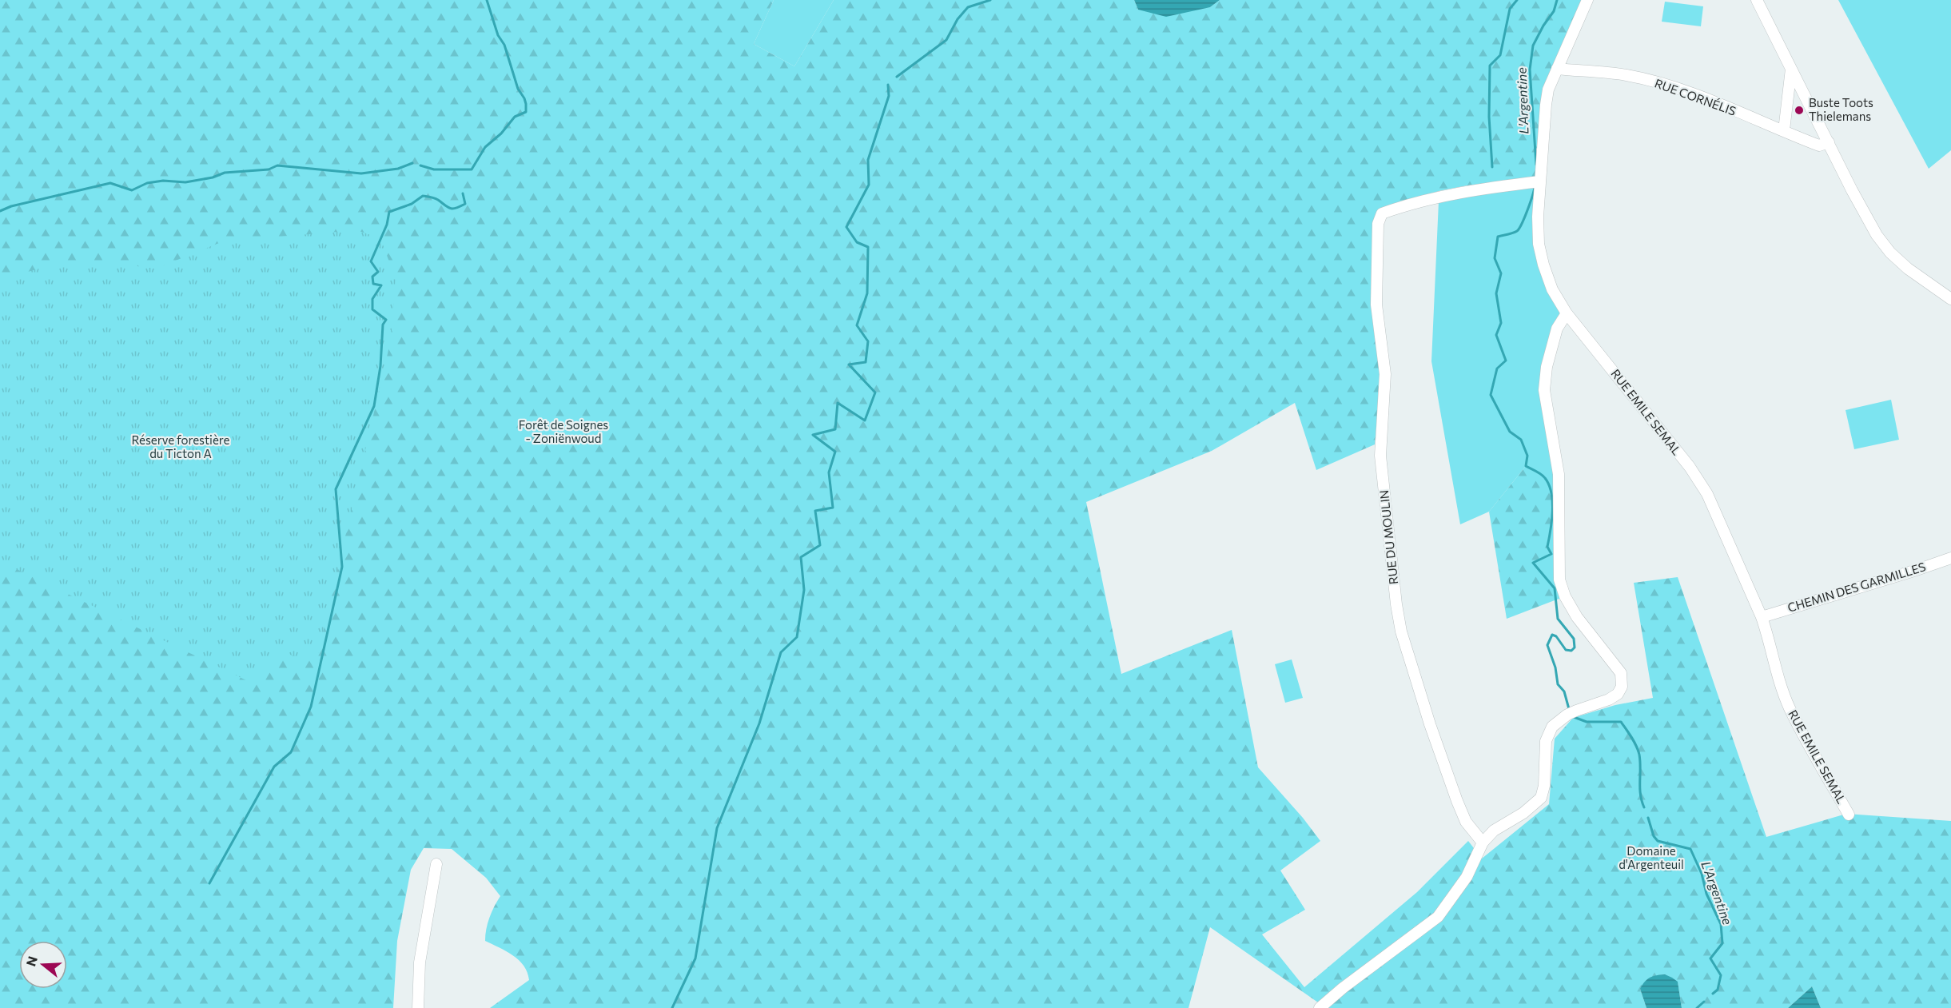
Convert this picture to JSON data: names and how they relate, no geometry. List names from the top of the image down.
{
  "streets": {
    "street": [
      "RUE CORNÉLIS",
      "RUE EMILE SEMAL",
      "RUE DU MOULIN",
      "CHEMIN DES GARMILLES"
    ]
  },
  "crossings": [
    ["RUE CORNÉLIS", "RUE EMILE SEMAL"],
    ["RUE EMILE SEMAL", "RUE DU MOULIN"],
    ["RUE EMILE SEMAL", "CHEMIN DES GARMILLES"]
  ],
  "water": ["L'Argentine"],
  "parks": ["Forêt de Soignes - Zoniënwoud", "Réserve forestière du Ticton A", "Domaine d'Argenteuil"],
  "places": ["Buste Toots Thielemans"],
  "north": "left"
}
